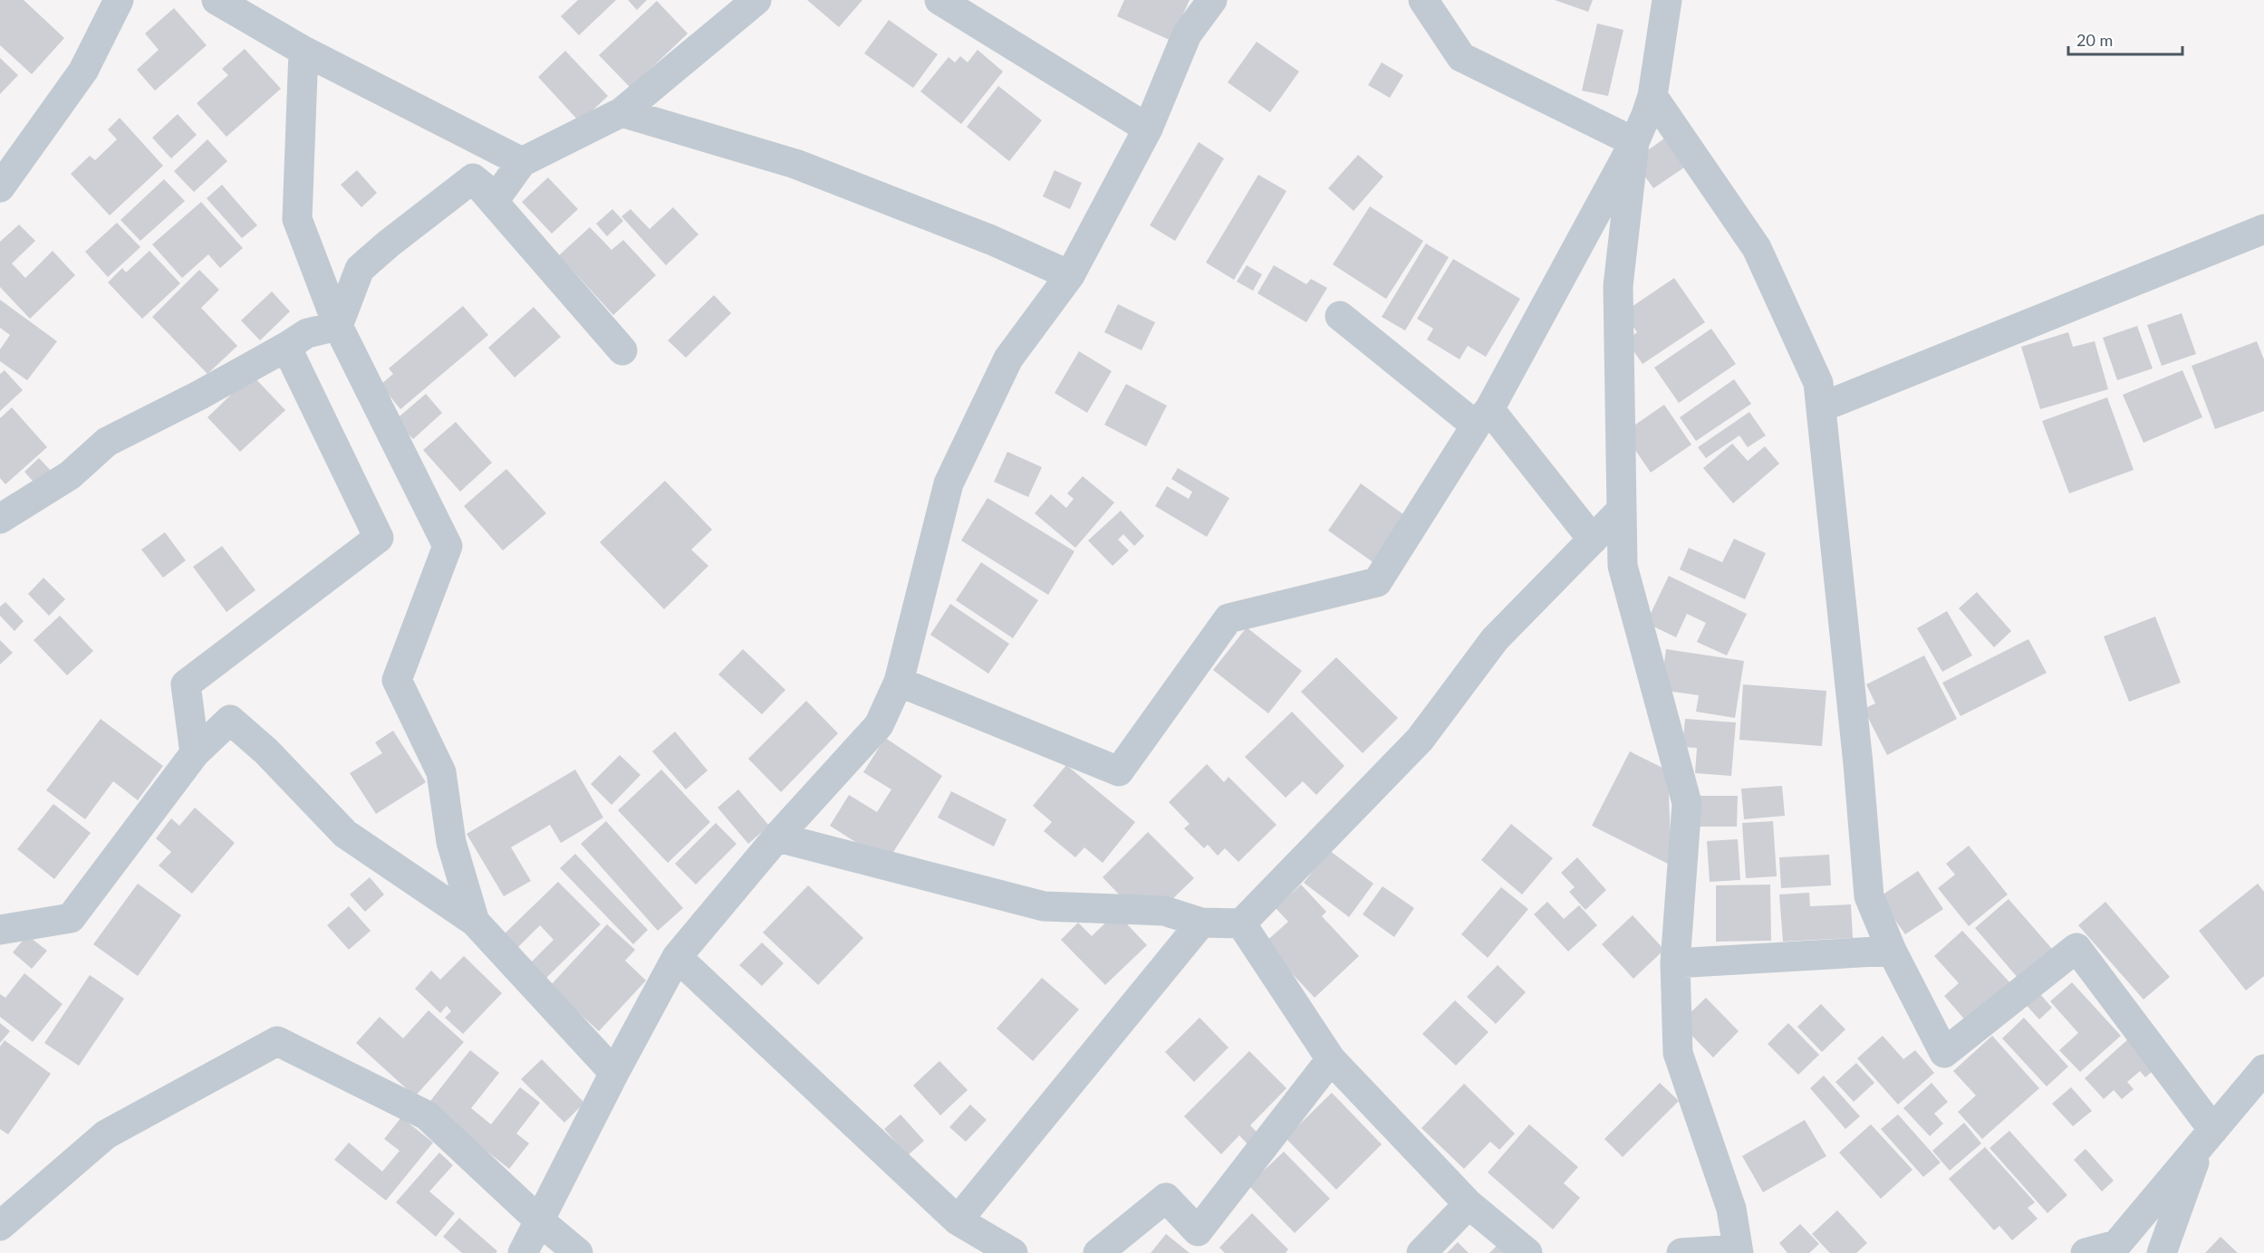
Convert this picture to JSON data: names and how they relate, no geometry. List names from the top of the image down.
{
  "scale_bar": "20 m"
}
